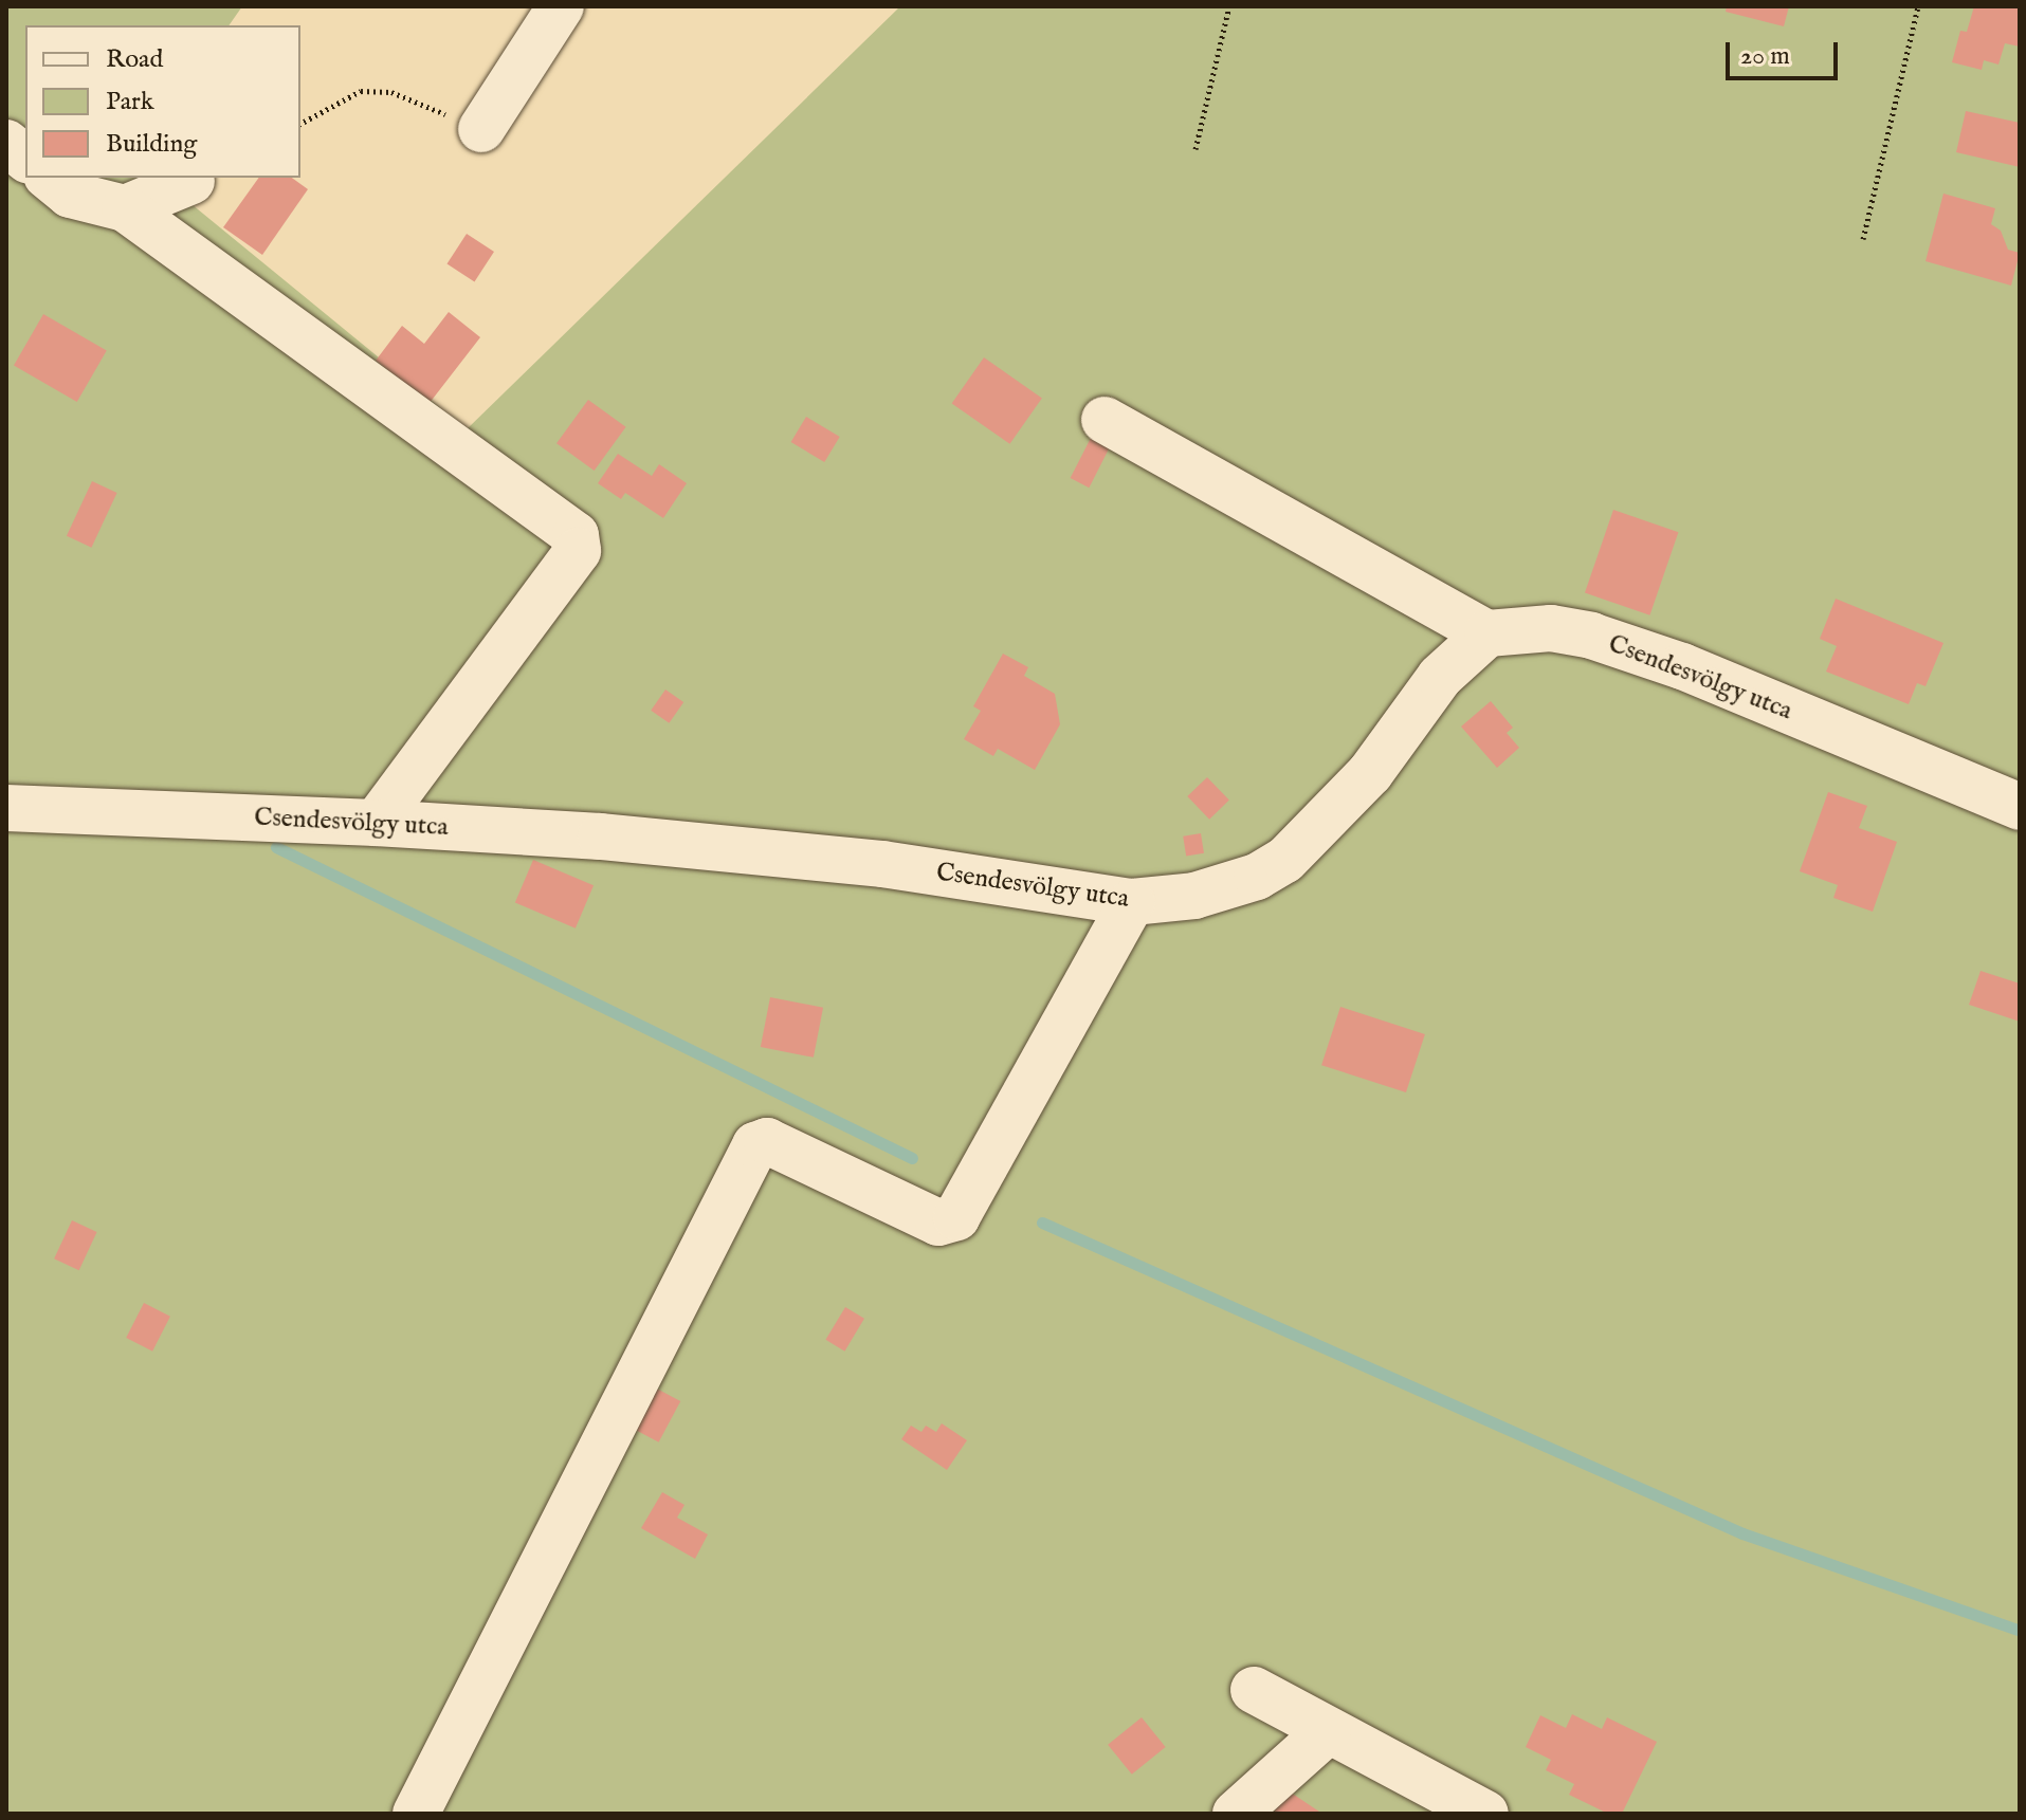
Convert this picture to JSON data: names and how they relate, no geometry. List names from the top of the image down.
{
  "streets": {
    "street": ["Csendesvölgy utca"]
  },
  "legend": ["Road", "Park", "Building"],
  "scale_bar": "20 m"
}
